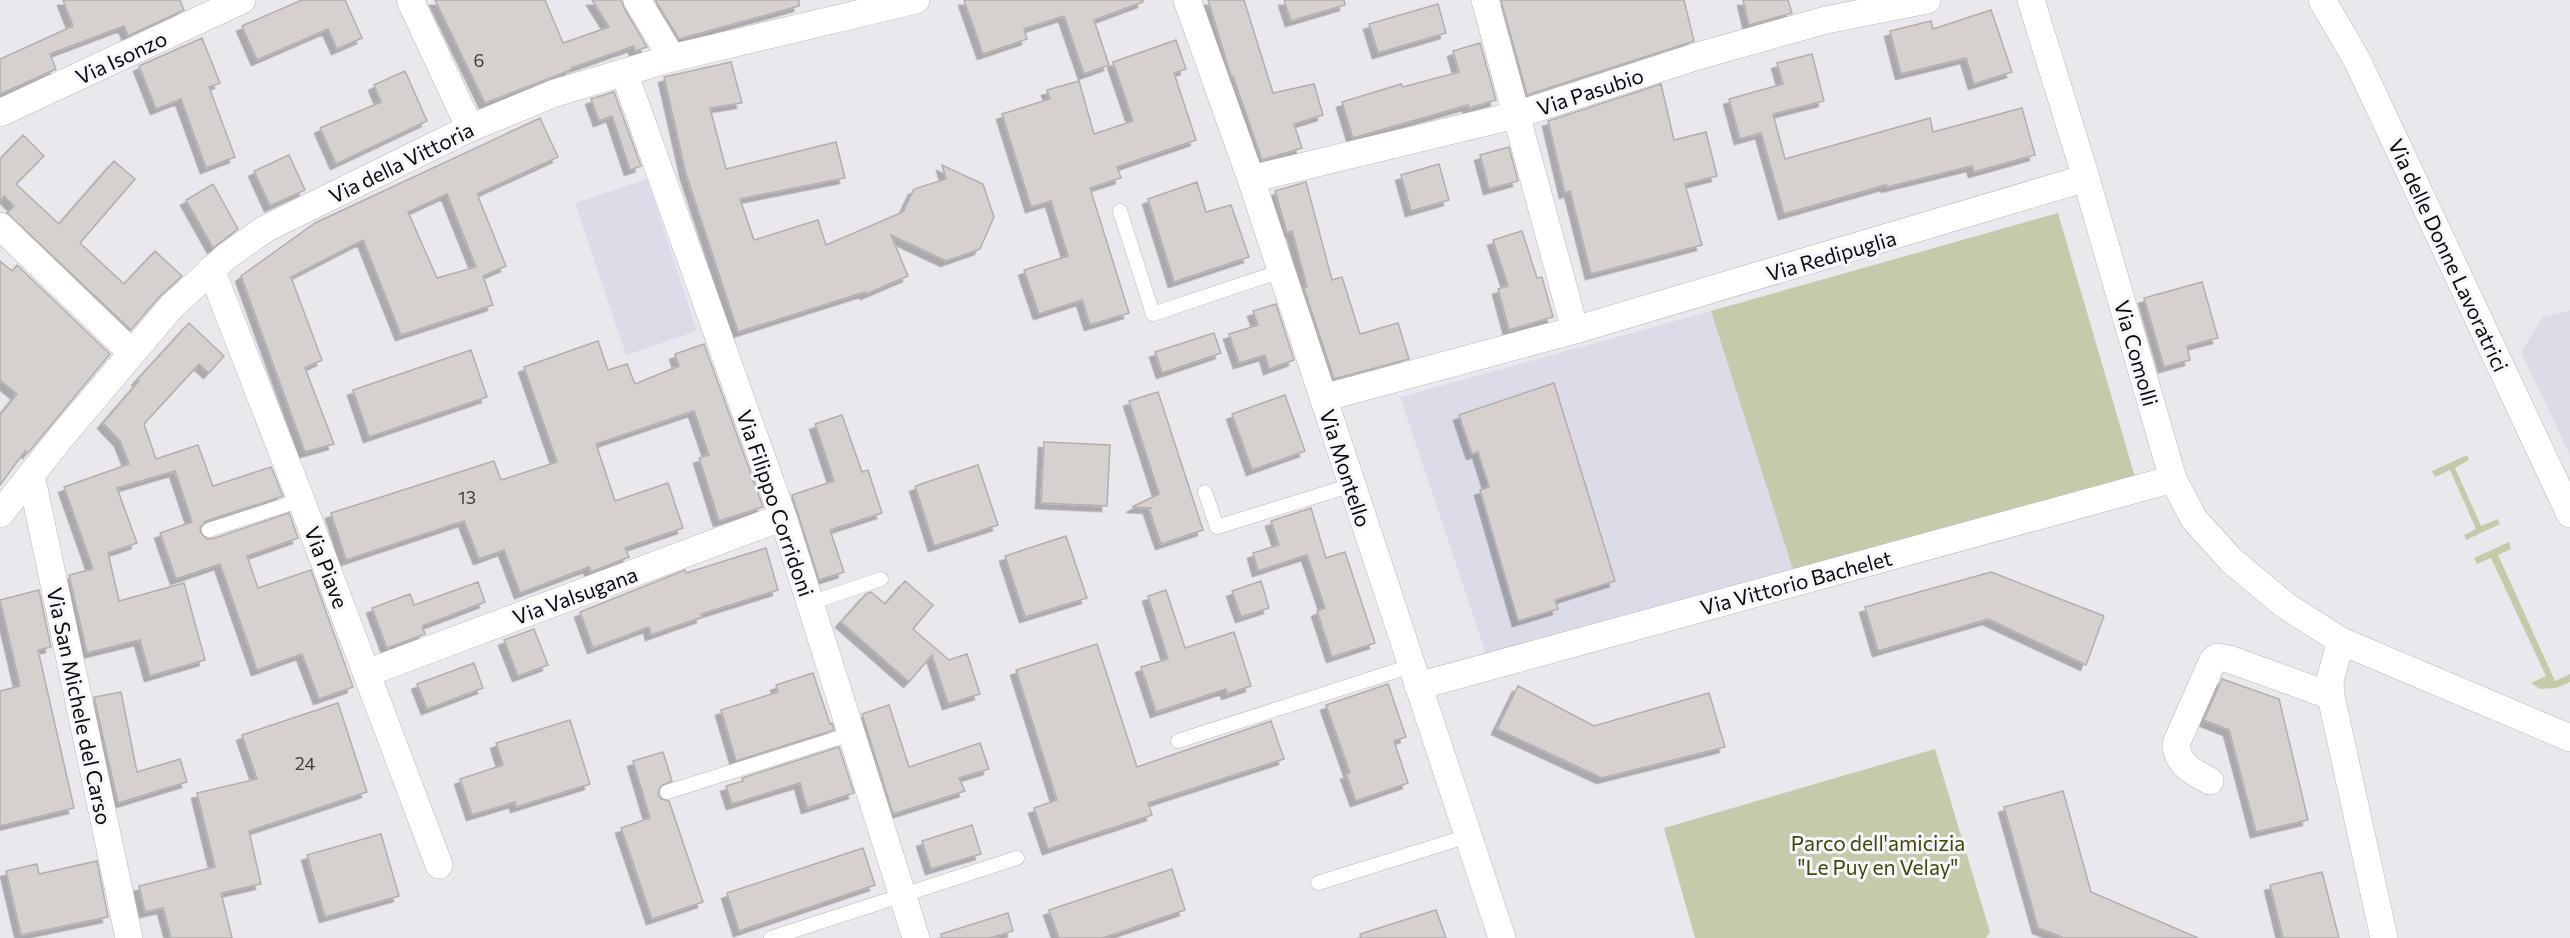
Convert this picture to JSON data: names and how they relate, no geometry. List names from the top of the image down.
{
  "streets": {
    "street": [
      "Via Isonzo",
      "Via Pasubio",
      "Via della Vittoria",
      "Via Redipuglia",
      "Via delle Donne Lavoratrici",
      "Via Comolli",
      "Via Montello",
      "Via Filippo Corridoni",
      "Via Piave",
      "Via Vittorio Bachelet",
      "Via Valsugana",
      "Via San Michele del Carso"
    ]
  },
  "crossings": [
    ["Via Pasubio", "Via Montello"],
    ["Via della Vittoria", "Via Filippo Corridoni"],
    ["Via della Vittoria", "Via Piave"],
    ["Via della Vittoria", "Via San Michele del Carso"],
    ["Via Redipuglia", "Via Comolli"],
    ["Via Redipuglia", "Via Montello"],
    ["Via Comolli", "Via Vittorio Bachelet"],
    ["Via Montello", "Via Vittorio Bachelet"],
    ["Via Filippo Corridoni", "Via Valsugana"],
    ["Via Piave", "Via Valsugana"]
  ],
  "parks": ["Parco dell'amicizia \"Le Puy en Velay\""],
  "house_numbers": ["6", "13", "24"]
}
